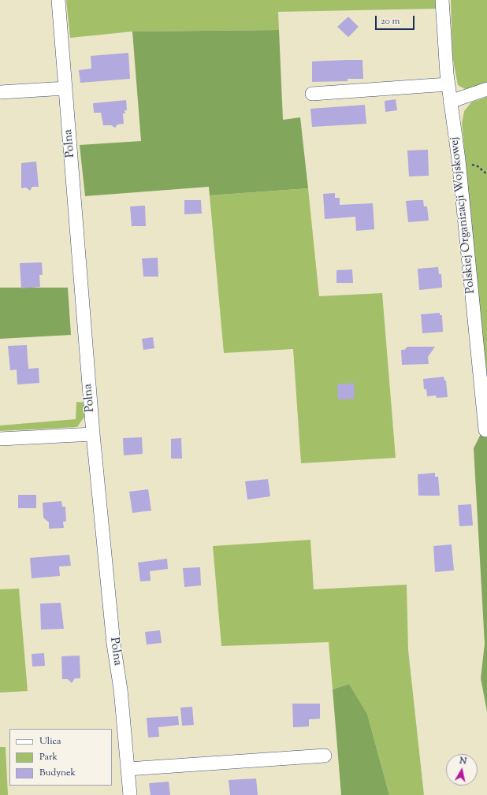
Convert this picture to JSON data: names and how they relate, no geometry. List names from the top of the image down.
{
  "streets": {
    "street": ["Polna", "Polskiej Organizacji Wojskowej"]
  },
  "legend": ["Ulica", "Park", "Budynek"],
  "scale_bar": "20 m",
  "north": "top"
}
